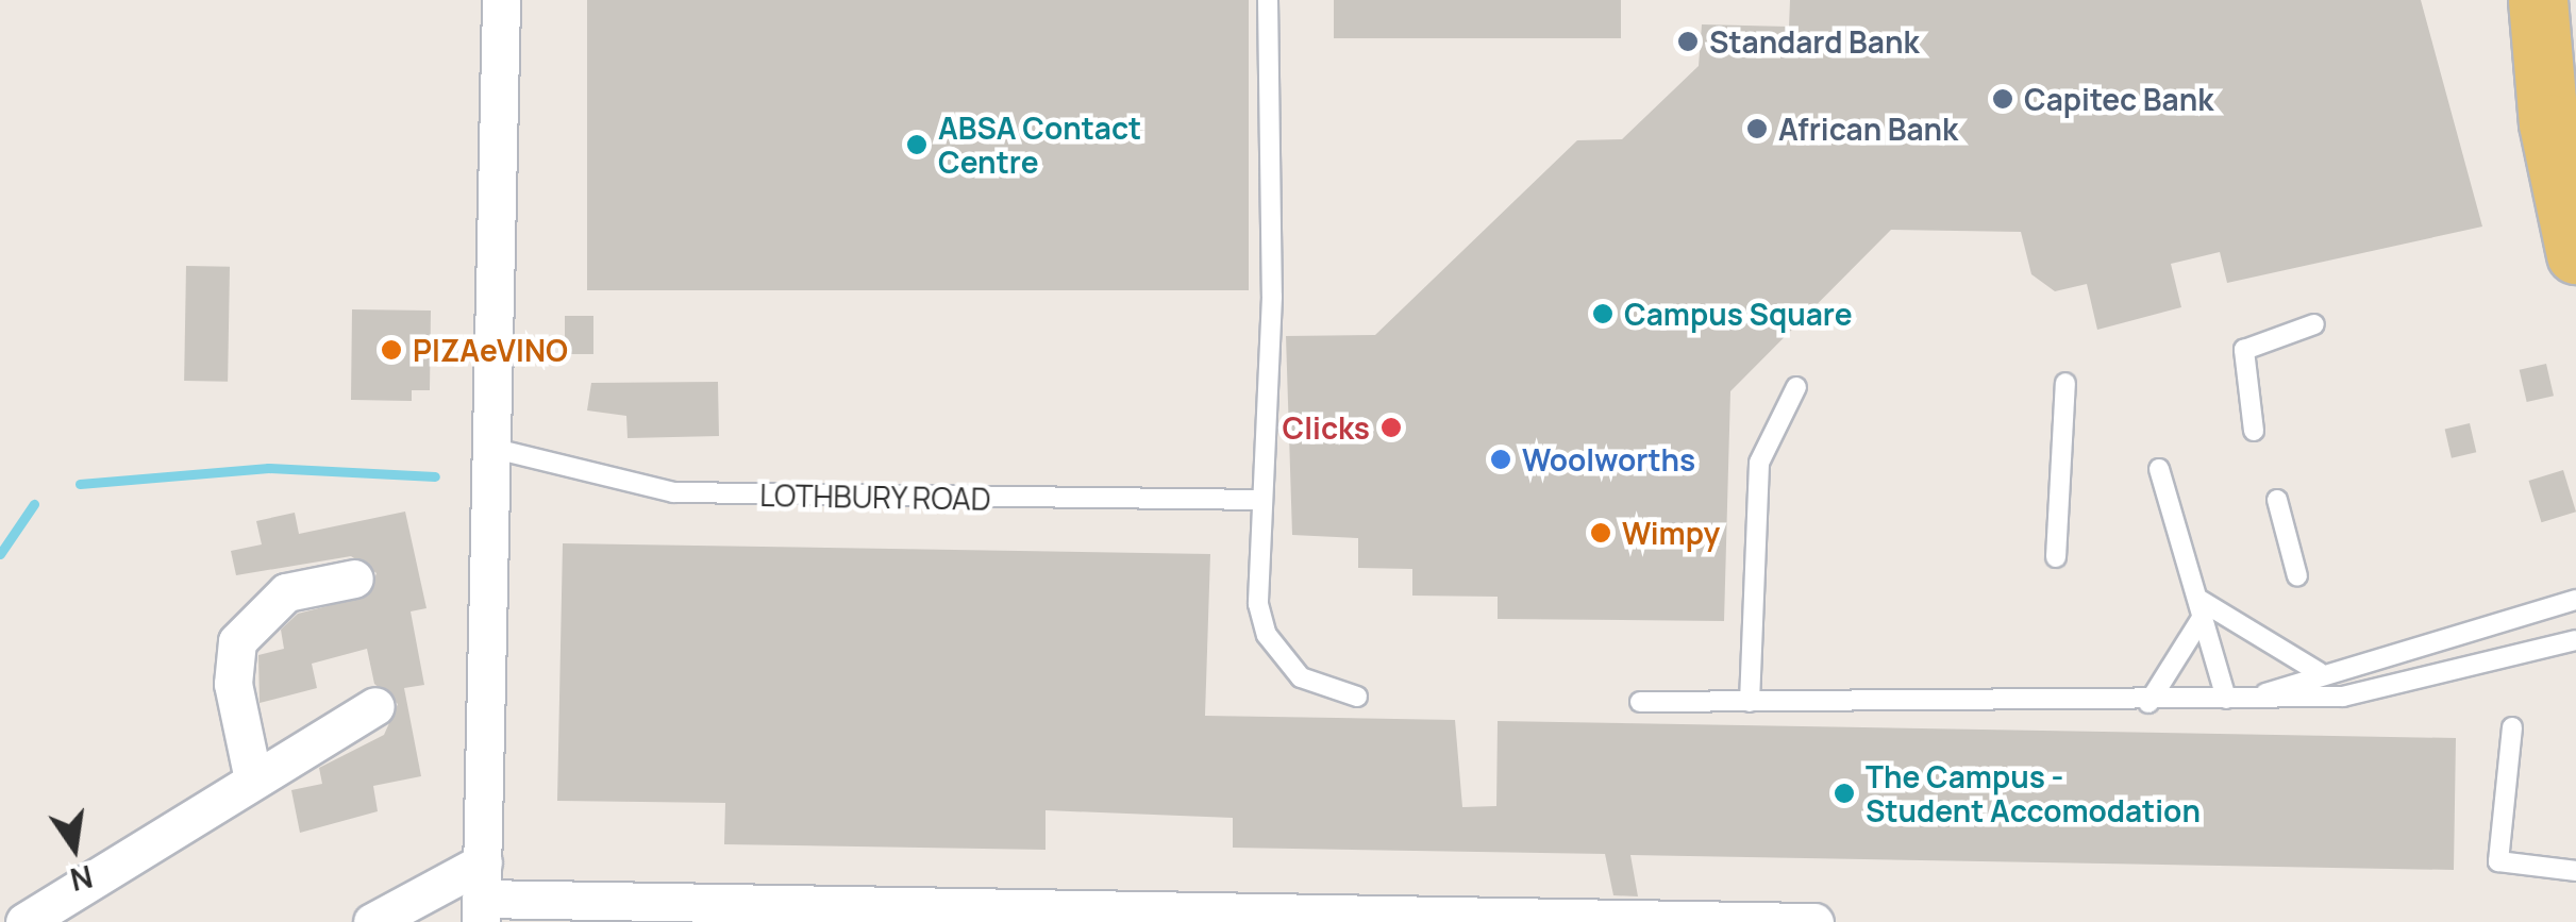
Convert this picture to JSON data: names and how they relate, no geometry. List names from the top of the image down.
{
  "streets": {
    "lane": ["LOTHBURY ROAD"]
  },
  "places": [
    "Standard Bank",
    "Capitec Bank",
    "African Bank",
    "ABSA Contact Centre",
    "Campus Square",
    "PIZAeVINO",
    "Clicks",
    "Woolworths",
    "Wimpy",
    "The Campus - Student Accomodation"
  ],
  "north": "bottom"
}
